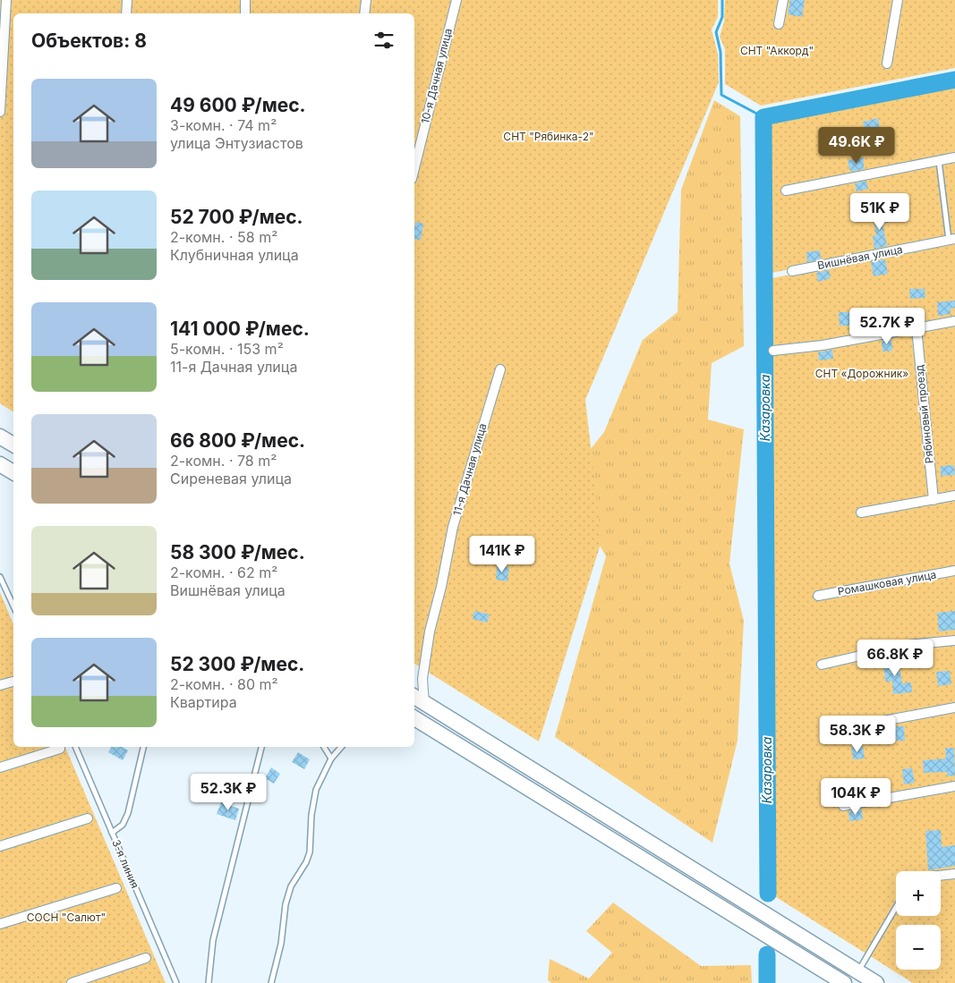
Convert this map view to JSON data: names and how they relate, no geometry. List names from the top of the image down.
{
  "streets": {
    "street": [
      "10-я Дачная улица",
      "Вишнёвая улица",
      "Рябиновый проезд",
      "11-я Дачная улица",
      "Ромашковая улица"
    ],
    "lane": ["3-я линия"]
  },
  "water": ["Казаровка"],
  "parks": [
    "СНТ \"Аккорд\"",
    "СНТ \"Рябинка-2\"",
    "СНТ «Дорожник»",
    "СОСН \"Салют\""
  ],
  "page": {
    "heading": "Объектов: 8",
    "list": [
      {
        "name": "49 600 ₽/мес.",
        "note": "3-комн. · 74 m² · улица Энтузиастов"
      },
      {
        "name": "52 700 ₽/мес.",
        "note": "2-комн. · 58 m² · Клубничная улица"
      },
      {
        "name": "141 000 ₽/мес.",
        "note": "5-комн. · 153 m² · 11-я Дачная улица"
      },
      {
        "name": "66 800 ₽/мес.",
        "note": "2-комн. · 78 m² · Сиреневая улица"
      },
      {
        "name": "58 300 ₽/мес.",
        "note": "2-комн. · 62 m² · Вишнёвая улица"
      },
      {
        "name": "52 300 ₽/мес.",
        "note": "2-комн. · 80 m² · Квартира"
      }
    ],
    "price": [
      "49.6K ₽",
      "51K ₽",
      "52.7K ₽",
      "141K ₽",
      "66.8K ₽",
      "58.3K ₽",
      "52.3K ₽",
      "104K ₽"
    ],
    "map_buttons": ["+", "−"]
  }
}
